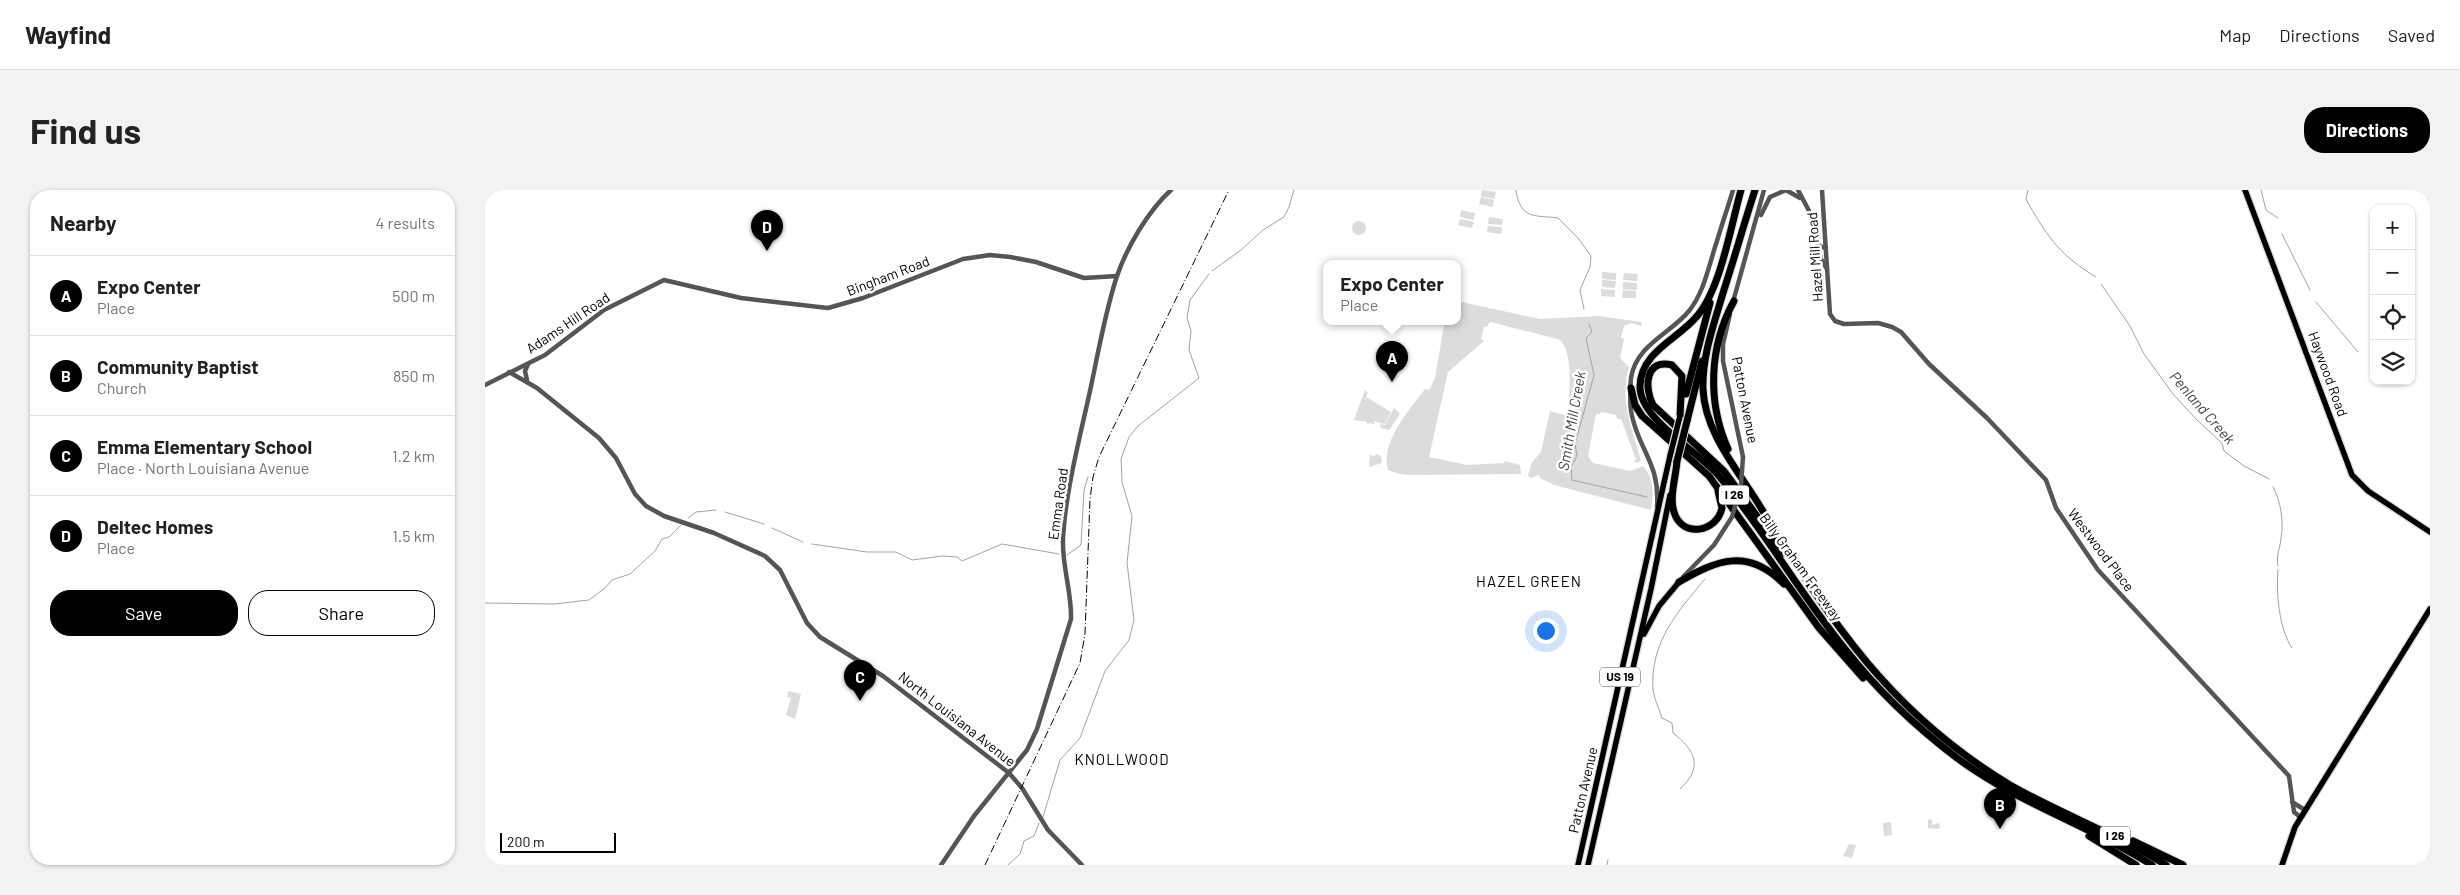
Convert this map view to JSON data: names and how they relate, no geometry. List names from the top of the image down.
{
  "streets": {
    "highway": [
      "Patton Avenue",
      "I 26",
      "Billy Graham Freeway",
      "US 19"
    ],
    "main road": ["Haywood Road"],
    "street": [
      "Hazel Mill Road",
      "Bingham Road",
      "Adams Hill Road",
      "Emma Road",
      "Westwood Place",
      "North Louisiana Avenue"
    ]
  },
  "crossings": [
    ["Hazel Mill Road", "Westwood Place"],
    ["Bingham Road", "Adams Hill Road"],
    ["Bingham Road", "Emma Road"],
    ["Adams Hill Road", "North Louisiana Avenue"],
    ["Patton Avenue", "Billy Graham Freeway"],
    ["Emma Road", "North Louisiana Avenue"]
  ],
  "districts": ["HAZEL GREEN", "KNOLLWOOD"],
  "water": ["Penland Creek", "Smith Mill Creek"],
  "scale_bar": "200 m",
  "page": {
    "header": "Wayfind",
    "nav": ["Map", "Directions", "Saved"],
    "buttons": [
      "Directions",
      ["Save", "Share"]
    ],
    "title": "Find us",
    "heading": ["Nearby", "4 results"],
    "map_buttons": ["+", "−"],
    "pins": [
      "D",
      "A",
      "C",
      "B"
    ],
    "list": [
      {
        "mark": "A",
        "name": "Expo Center",
        "note": "Place",
        "value": "500 m"
      },
      {
        "mark": "B",
        "name": "Community Baptist",
        "note": "Church",
        "value": "850 m"
      },
      {
        "mark": "C",
        "name": "Emma Elementary School",
        "note": "Place · North Louisiana Avenue",
        "value": "1.2 km"
      },
      {
        "mark": "D",
        "name": "Deltec Homes",
        "note": "Place",
        "value": "1.5 km"
      }
    ],
    "popup": ["Expo Center", "Place"],
    "scale": "200 m"
  }
}
